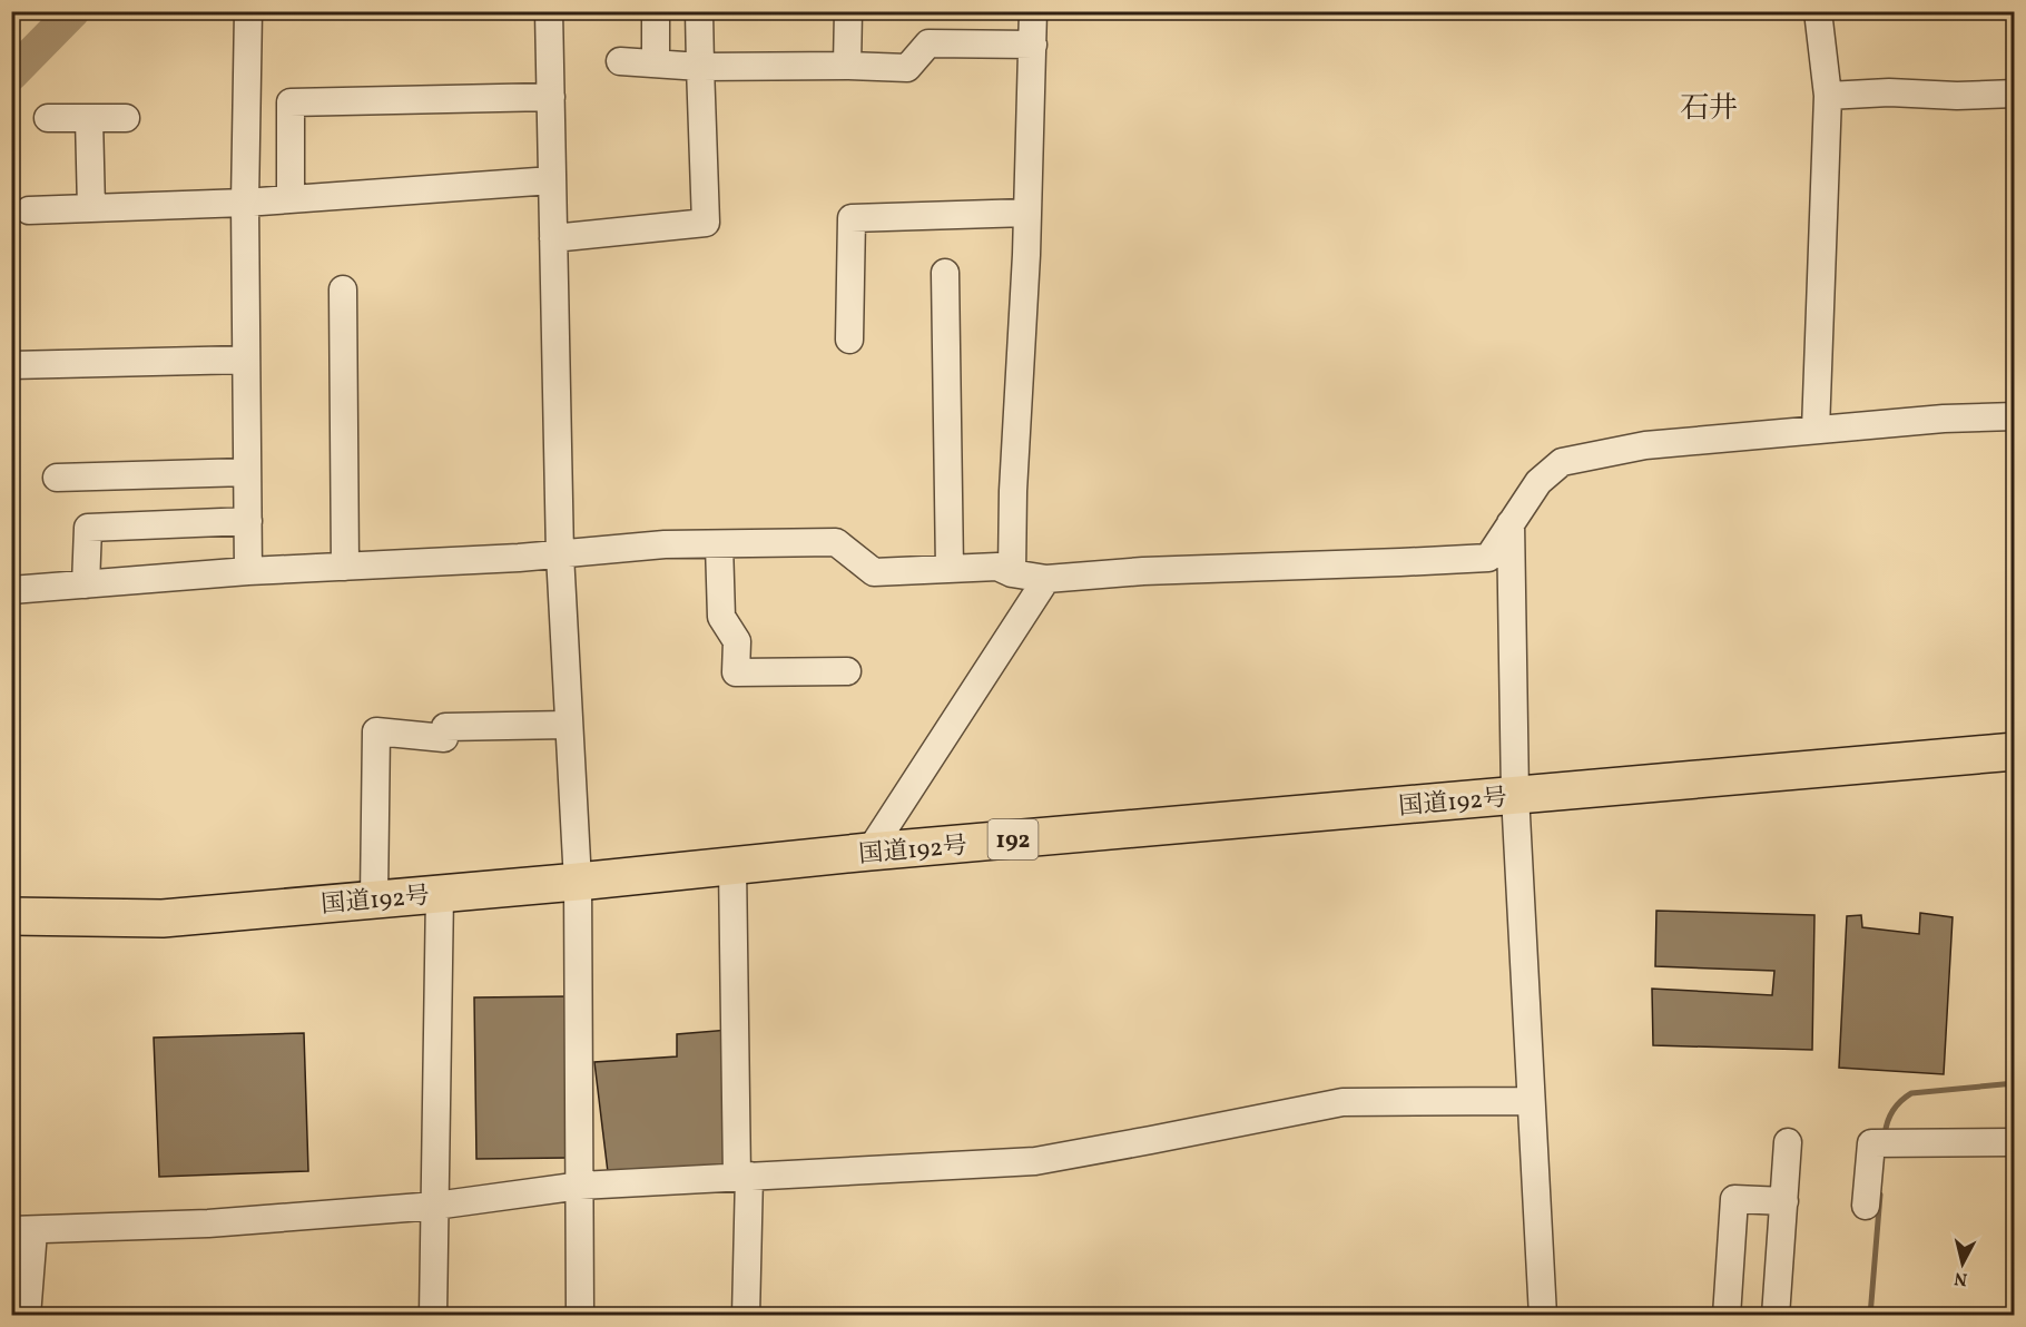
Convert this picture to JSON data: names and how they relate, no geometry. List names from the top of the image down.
{
  "streets": {
    "highway": ["国道192号", "192"]
  },
  "districts": ["石井"],
  "north": "bottom"
}
